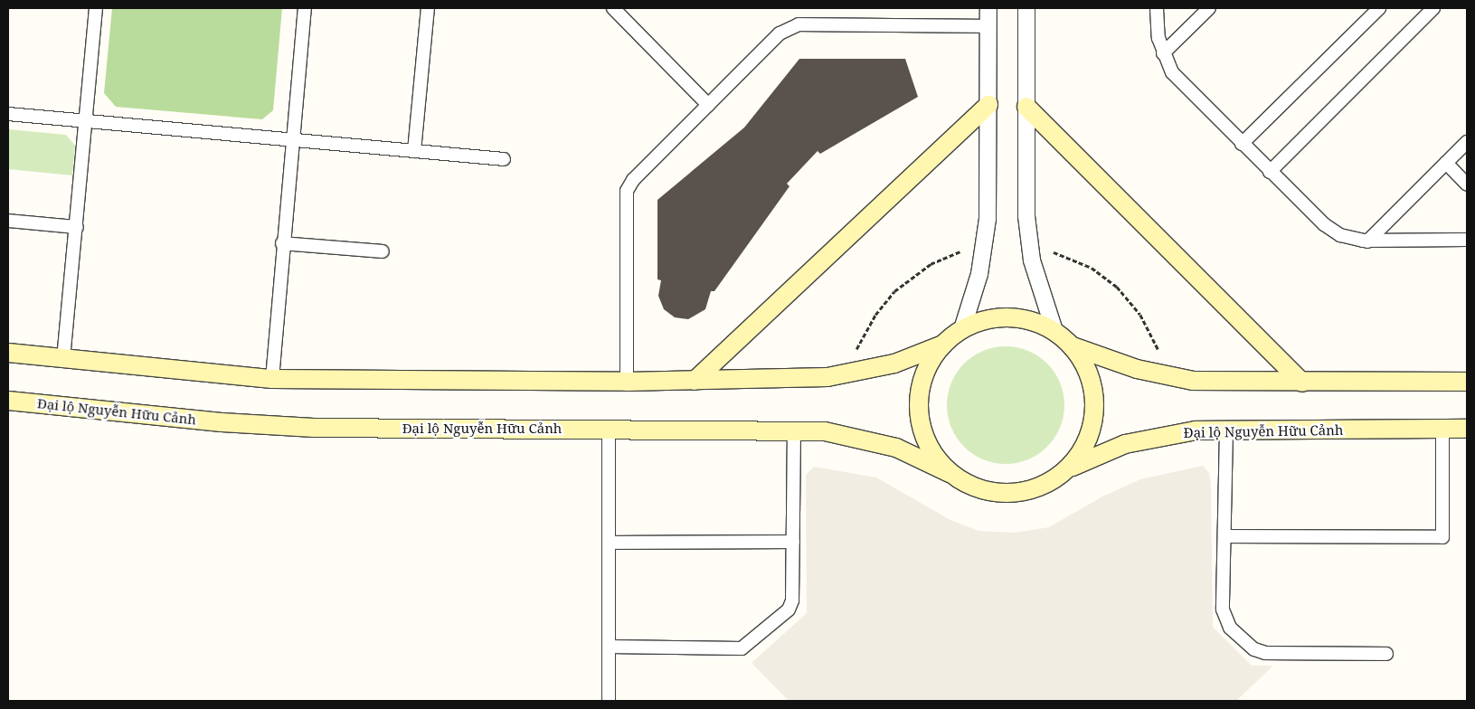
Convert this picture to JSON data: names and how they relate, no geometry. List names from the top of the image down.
{
  "streets": {
    "main road": ["Đại lộ Nguyễn Hữu Cảnh"]
  }
}
